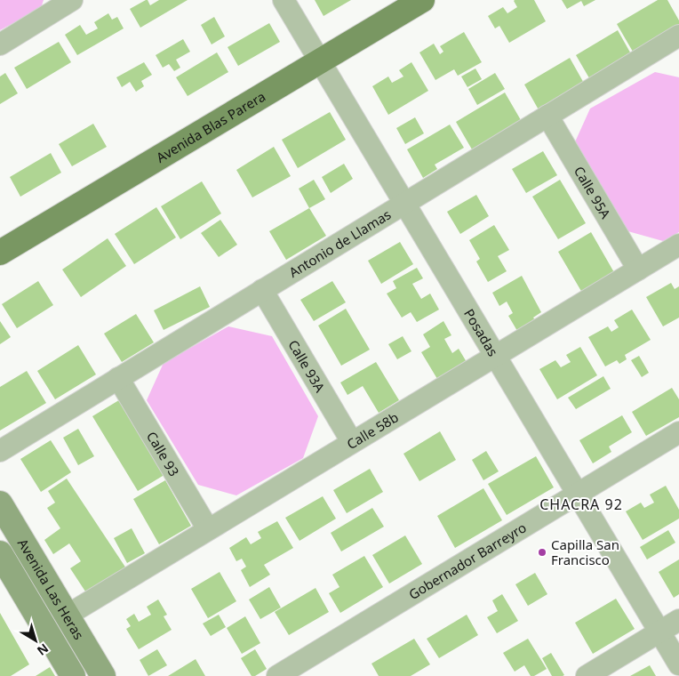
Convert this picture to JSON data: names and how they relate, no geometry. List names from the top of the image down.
{
  "streets": {
    "main road": ["Avenida Blas Parera", "Avenida Las Heras"],
    "street": [
      "Calle 95A",
      "Antonio de Llamas",
      "Posadas",
      "Calle 93A",
      "Calle 58b",
      "Calle 93",
      "Gobernador Barreyro"
    ]
  },
  "crossings": [
    ["Avenida Blas Parera", "Posadas"],
    ["Calle 95A", "Antonio de Llamas"],
    ["Calle 95A", "Calle 58b"],
    ["Antonio de Llamas", "Posadas"],
    ["Antonio de Llamas", "Calle 93A"],
    ["Antonio de Llamas", "Calle 93"],
    ["Posadas", "Calle 58b"],
    ["Posadas", "Gobernador Barreyro"],
    ["Calle 93A", "Calle 58b"],
    ["Calle 58b", "Calle 93"],
    ["Calle 58b", "Avenida Las Heras"]
  ],
  "districts": ["CHACRA 92"],
  "places": ["Capilla San Francisco"],
  "north": "bottom right"
}
